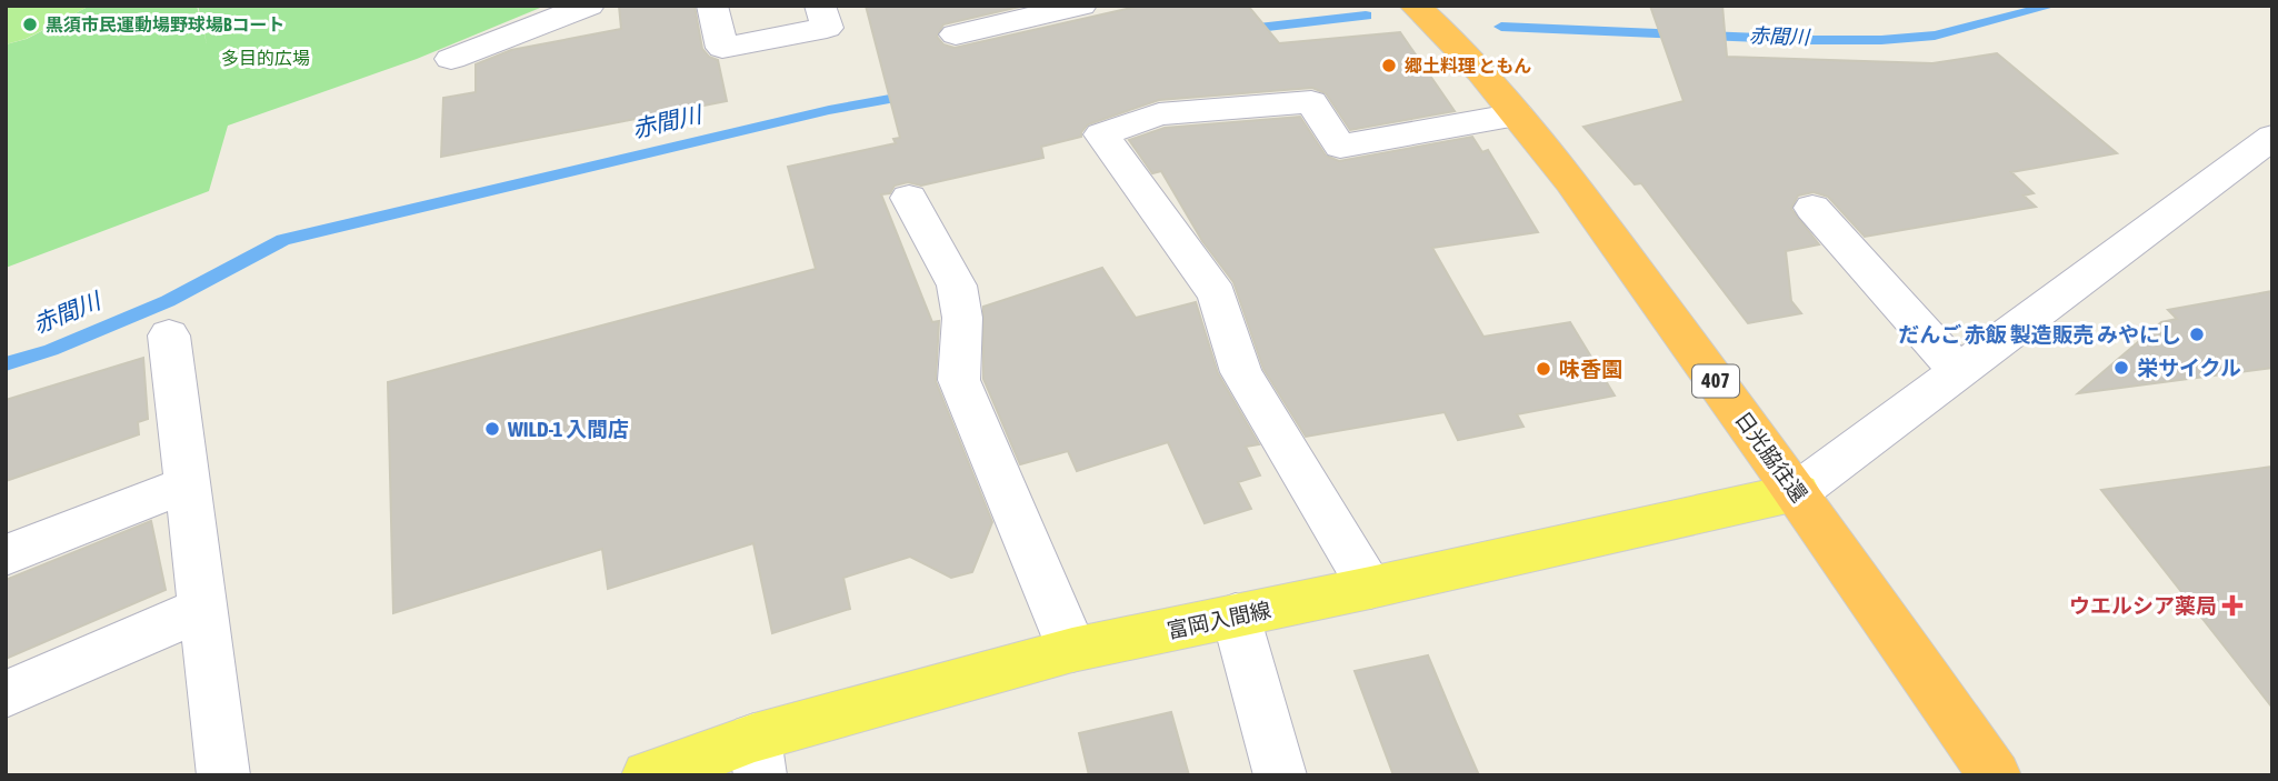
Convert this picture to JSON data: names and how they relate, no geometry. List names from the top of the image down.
{
  "streets": {
    "highway": ["407", "日光脇往還"],
    "main road": ["富岡入間線"]
  },
  "crossings": [
    ["日光脇往還", "富岡入間線"]
  ],
  "water": ["赤間川"],
  "parks": ["多目的広場"],
  "places": {
    "other": [
      "黒須市民運動場野球場Bコート",
      "郷土料理 ともん",
      "だんご 赤飯 製造販売 みやにし",
      "栄サイクル",
      "味香園",
      "WILD-1 入間店"
    ],
    "health": ["ウエルシア薬局"]
  }
}
